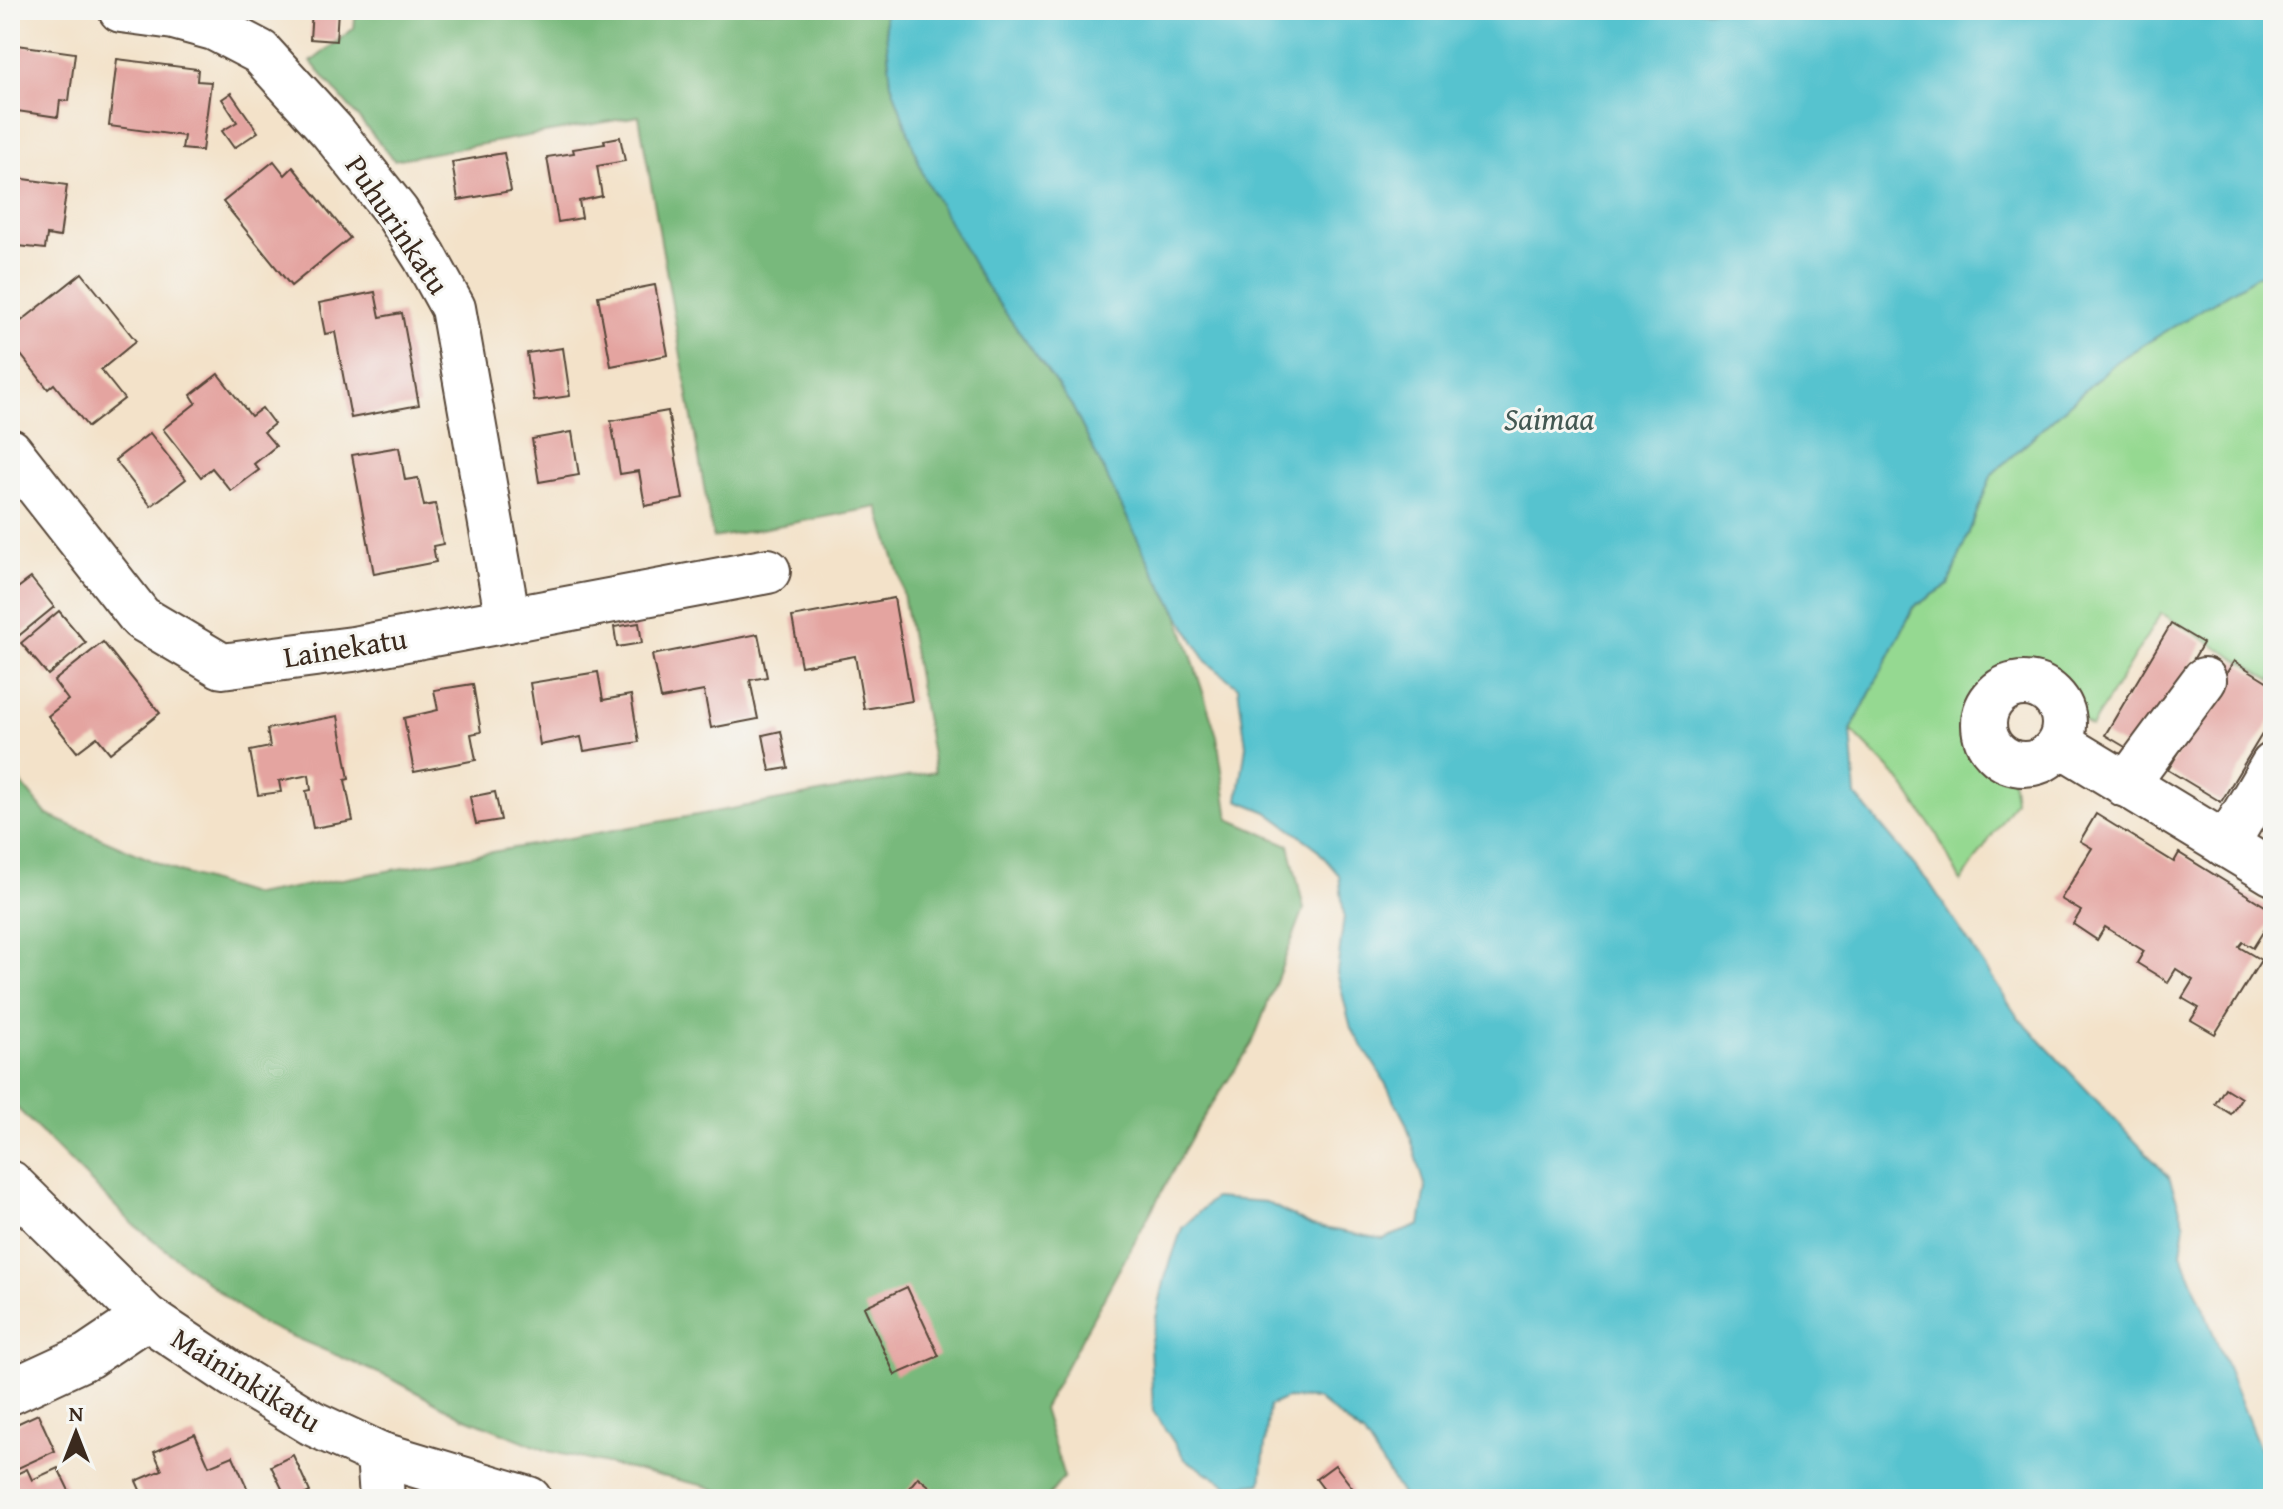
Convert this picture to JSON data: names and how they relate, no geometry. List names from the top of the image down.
{
  "streets": {
    "street": ["Puhurinkatu", "Lainekatu", "Maininkikatu"]
  },
  "crossings": [
    ["Puhurinkatu", "Lainekatu"]
  ],
  "water": ["Saimaa"],
  "north": "top"
}
